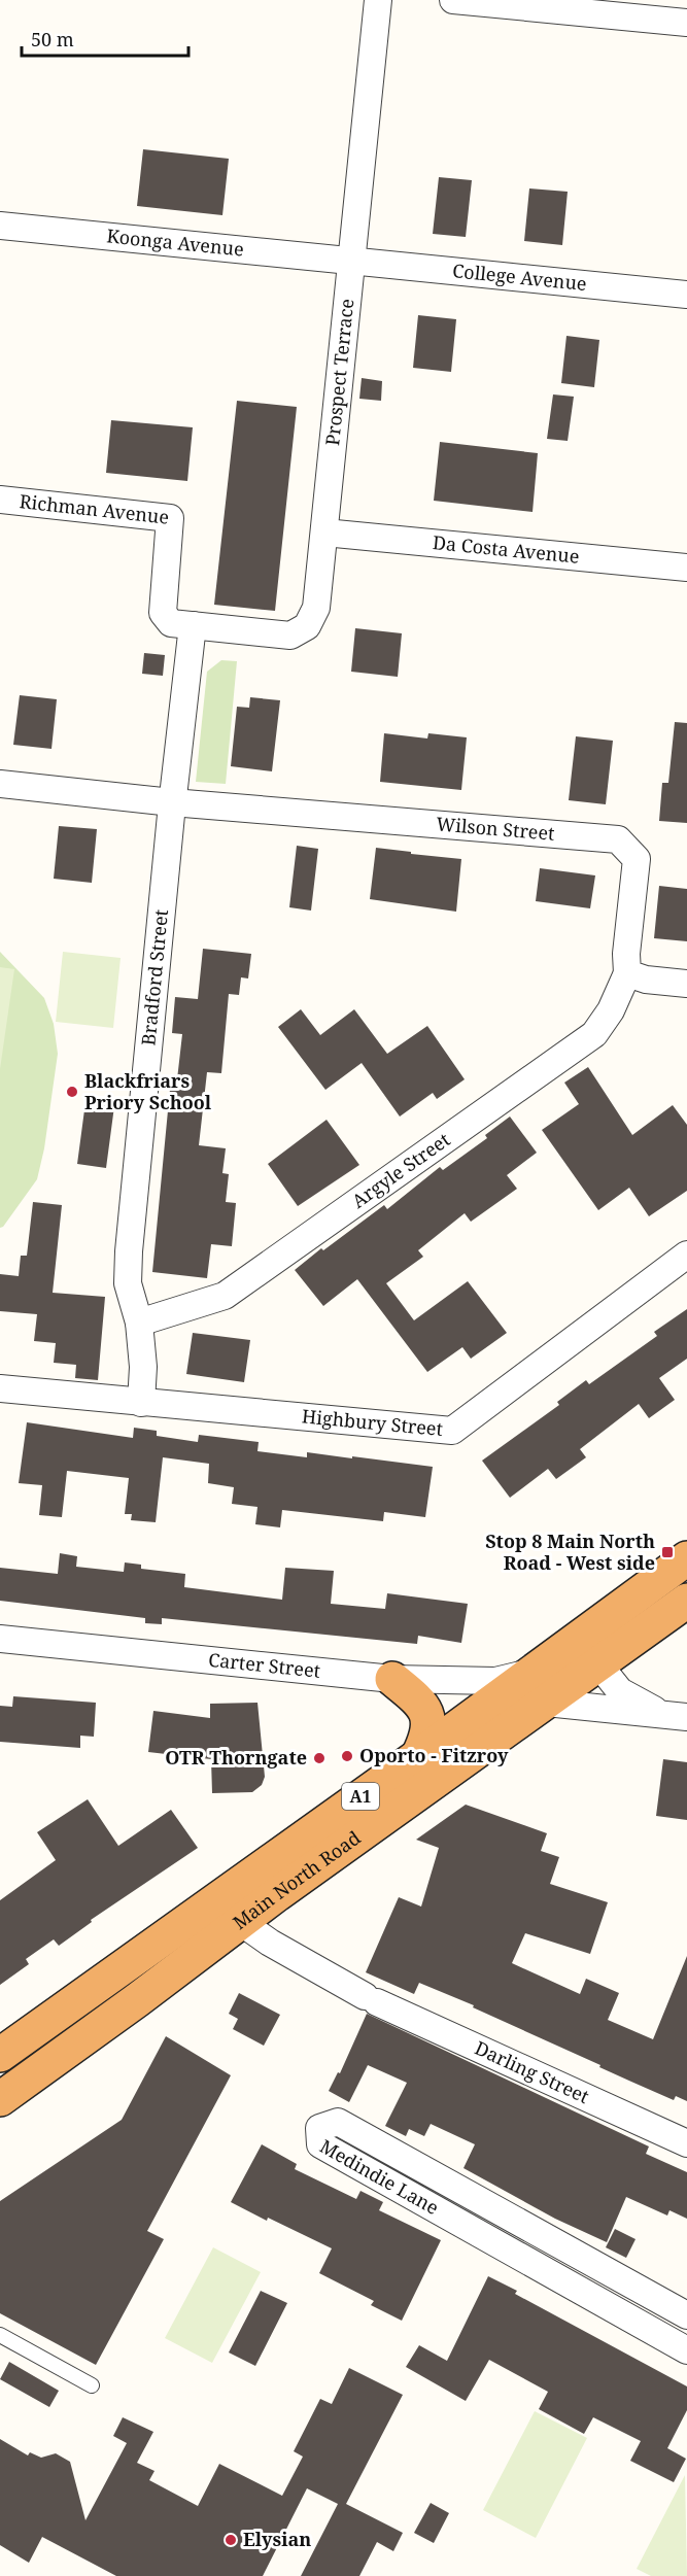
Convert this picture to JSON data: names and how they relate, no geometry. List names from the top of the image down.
{
  "streets": {
    "highway": ["A1", "Main North Road"],
    "street": [
      "Koonga Avenue",
      "College Avenue",
      "Prospect Terrace",
      "Richman Avenue",
      "Da Costa Avenue",
      "Wilson Street",
      "Bradford Street",
      "Argyle Street",
      "Highbury Street",
      "Carter Street",
      "Darling Street",
      "Medindie Lane"
    ]
  },
  "crossings": [
    ["Koonga Avenue", "College Avenue"],
    ["Koonga Avenue", "Prospect Terrace"],
    ["College Avenue", "Prospect Terrace"],
    ["Prospect Terrace", "Richman Avenue"],
    ["Prospect Terrace", "Da Costa Avenue"],
    ["Prospect Terrace", "Bradford Street"],
    ["Richman Avenue", "Bradford Street"],
    ["Wilson Street", "Bradford Street"],
    ["Wilson Street", "Argyle Street"],
    ["Bradford Street", "Argyle Street"],
    ["Bradford Street", "Highbury Street"],
    ["Carter Street", "Main North Road"],
    ["Main North Road", "Darling Street"]
  ],
  "places": {
    "other": [
      "Blackfriars Priory School",
      "Oporto - Fitzroy",
      "OTR Thorngate",
      "Elysian"
    ],
    "transit": ["Stop 8 Main North Road - West side"]
  },
  "scale_bar": "50 m"
}
